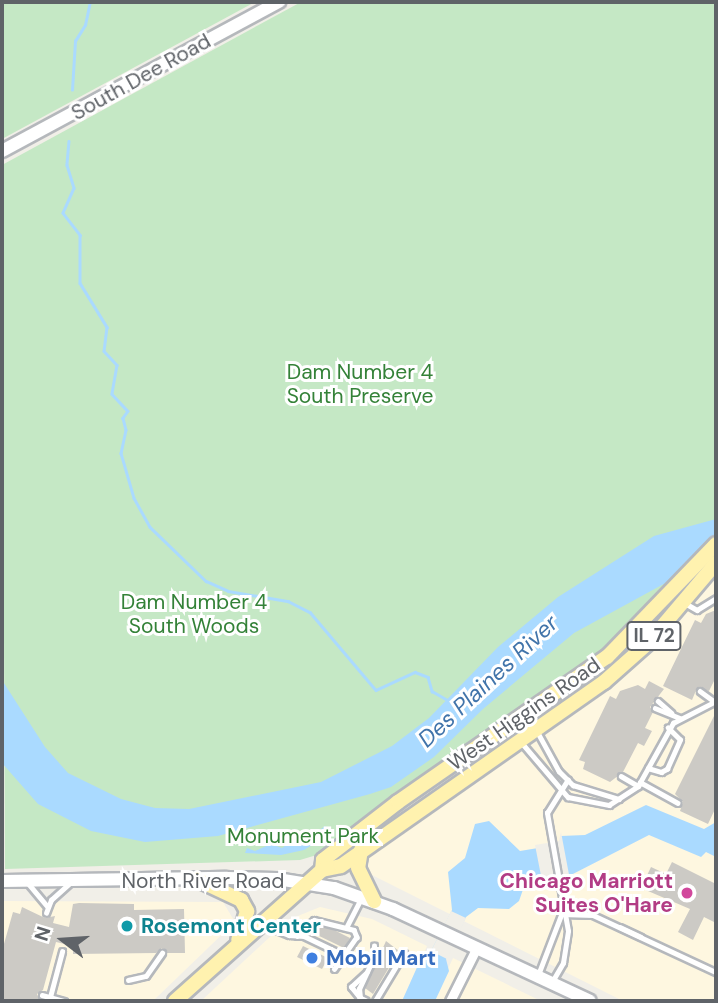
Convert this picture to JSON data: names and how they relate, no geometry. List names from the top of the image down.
{
  "streets": {
    "main road": [
      "South Dee Road",
      "IL 72",
      "West Higgins Road",
      "North River Road"
    ]
  },
  "crossings": [
    ["West Higgins Road", "North River Road"]
  ],
  "water": ["Des Plaines River"],
  "parks": ["Dam Number 4 South Preserve", "Dam Number 4 South Woods", "Monument Park"],
  "places": ["Chicago Marriott Suites O'Hare", "Rosemont Center", "Mobil Mart"],
  "north": "left"
}
